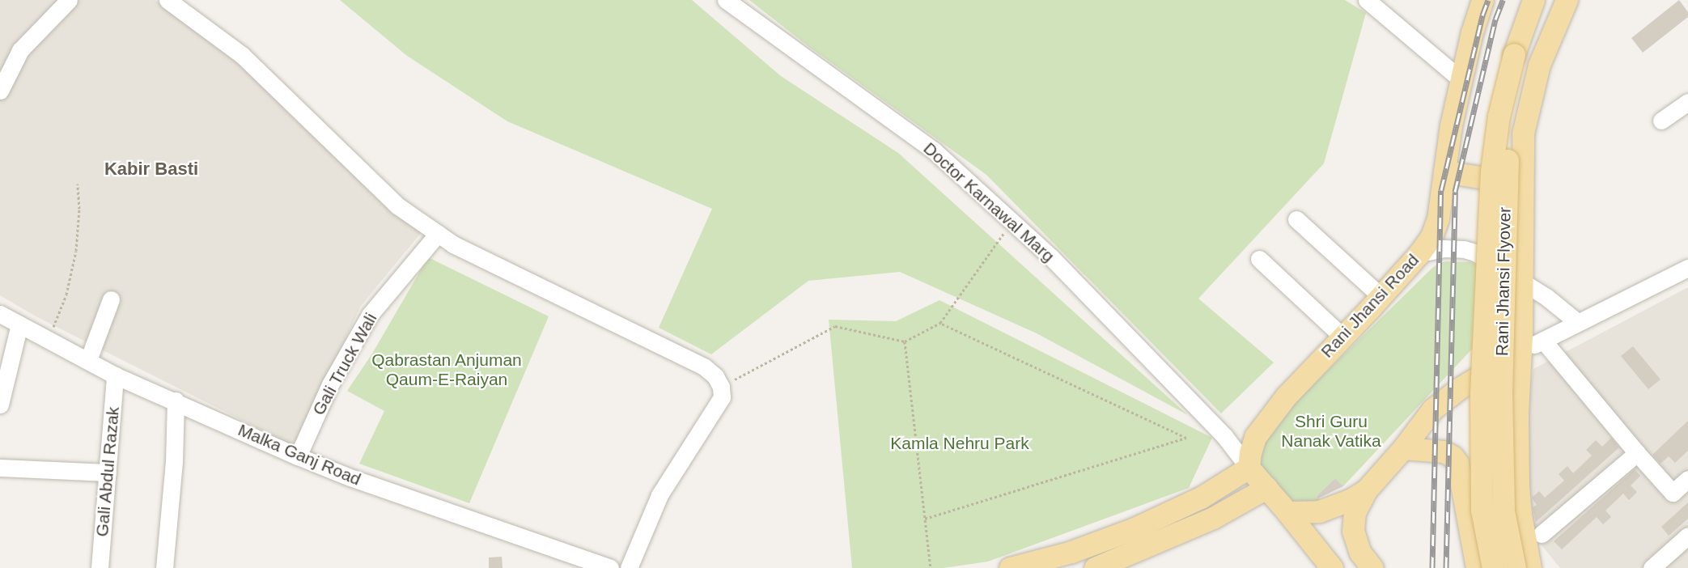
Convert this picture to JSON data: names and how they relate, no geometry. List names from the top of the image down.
{
  "streets": {
    "main road": ["Rani Jhansi Flyover", "Rani Jhansi Road"],
    "street": [
      "Doctor Karnawal Marg",
      "Gali Truck Wali",
      "Malka Ganj Road",
      "Gali Abdul Razak"
    ]
  },
  "crossings": [
    ["Doctor Karnawal Marg", "Rani Jhansi Road"],
    ["Gali Truck Wali", "Malka Ganj Road"],
    ["Malka Ganj Road", "Gali Abdul Razak"]
  ],
  "districts": ["Kabir Basti"],
  "parks": ["Qabrastan Anjuman Qaum-E-Raiyan", "Shri Guru Nanak Vatika", "Kamla Nehru Park"]
}
